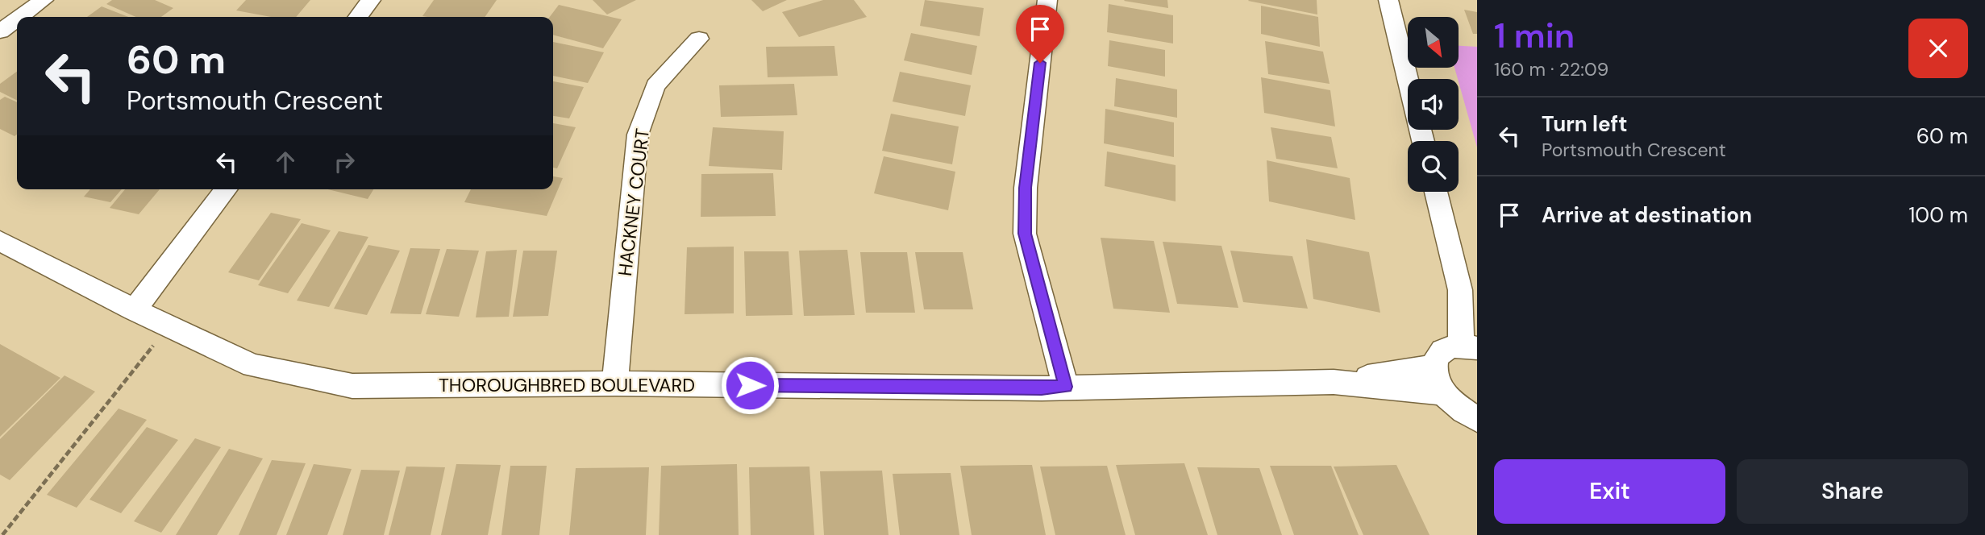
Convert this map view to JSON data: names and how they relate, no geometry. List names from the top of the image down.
{
  "streets": {
    "street": ["HACKNEY COURT", "THOROUGHBRED BOULEVARD"]
  },
  "crossings": [
    ["HACKNEY COURT", "THOROUGHBRED BOULEVARD"]
  ],
  "north": "bottom right",
  "page": {
    "heading": ["1 min", "160 m · 22:09"],
    "turn": ["60 m", "Portsmouth Crescent"],
    "list": [
      {
        "name": "Turn left",
        "note": "Portsmouth Crescent",
        "value": "60 m"
      },
      {
        "name": "Arrive at destination",
        "value": "100 m"
      }
    ],
    "buttons": ["Exit", "Share"]
  }
}
